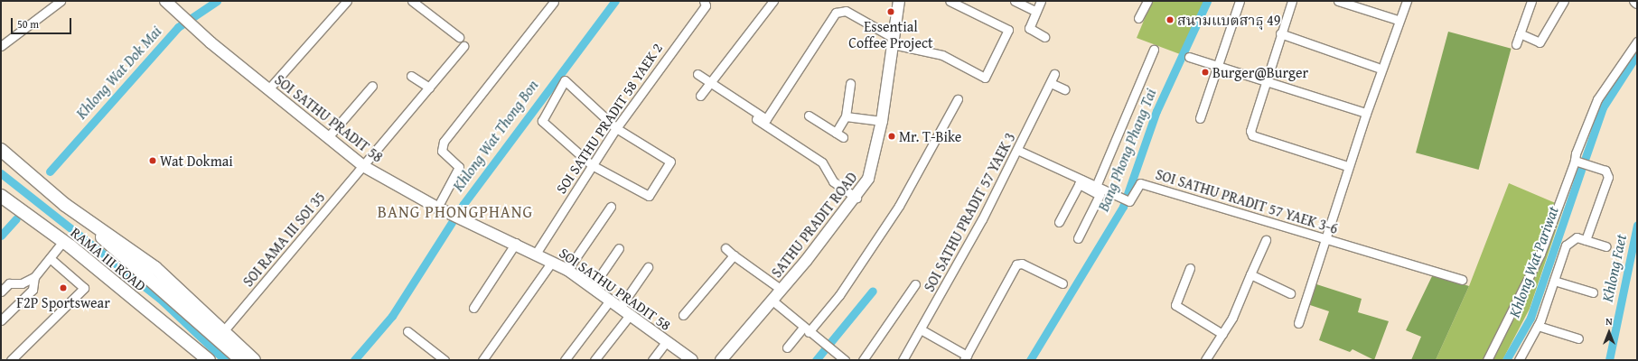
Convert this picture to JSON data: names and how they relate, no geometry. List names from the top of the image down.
{
  "streets": {
    "main road": ["RAMA III ROAD"],
    "street": [
      "SOI SATHU PRADIT 58",
      "SOI SATHU PRADIT 58 YAEK 2",
      "SOI SATHU PRADIT 57 YAEK 3-6",
      "SOI SATHU PRADIT 57 YAEK 3",
      "SATHU PRADIT ROAD",
      "SOI RAMA III SOI 35"
    ]
  },
  "crossings": [
    ["SOI SATHU PRADIT 58", "SOI SATHU PRADIT 58 YAEK 2"],
    ["SOI SATHU PRADIT 58", "SOI RAMA III SOI 35"],
    ["SOI SATHU PRADIT 57 YAEK 3-6", "SOI SATHU PRADIT 57 YAEK 3"],
    ["SOI RAMA III SOI 35", "RAMA III ROAD"]
  ],
  "districts": ["BANG PHONGPHANG"],
  "water": [
    "Khlong Wat Dok Mai",
    "Khlong Wat Thong Bon",
    "Bang Phong Phang Tai",
    "Khlong Wat Pariwat",
    "Khlong Faet"
  ],
  "places": [
    "Essential Coffee Project",
    "สนามแบตสาธุ 49",
    "Burger@Burger",
    "Mr. T-Bike",
    "Wat Dokmai",
    "F2P Sportswear"
  ],
  "scale_bar": "50 m",
  "north": "top"
}
